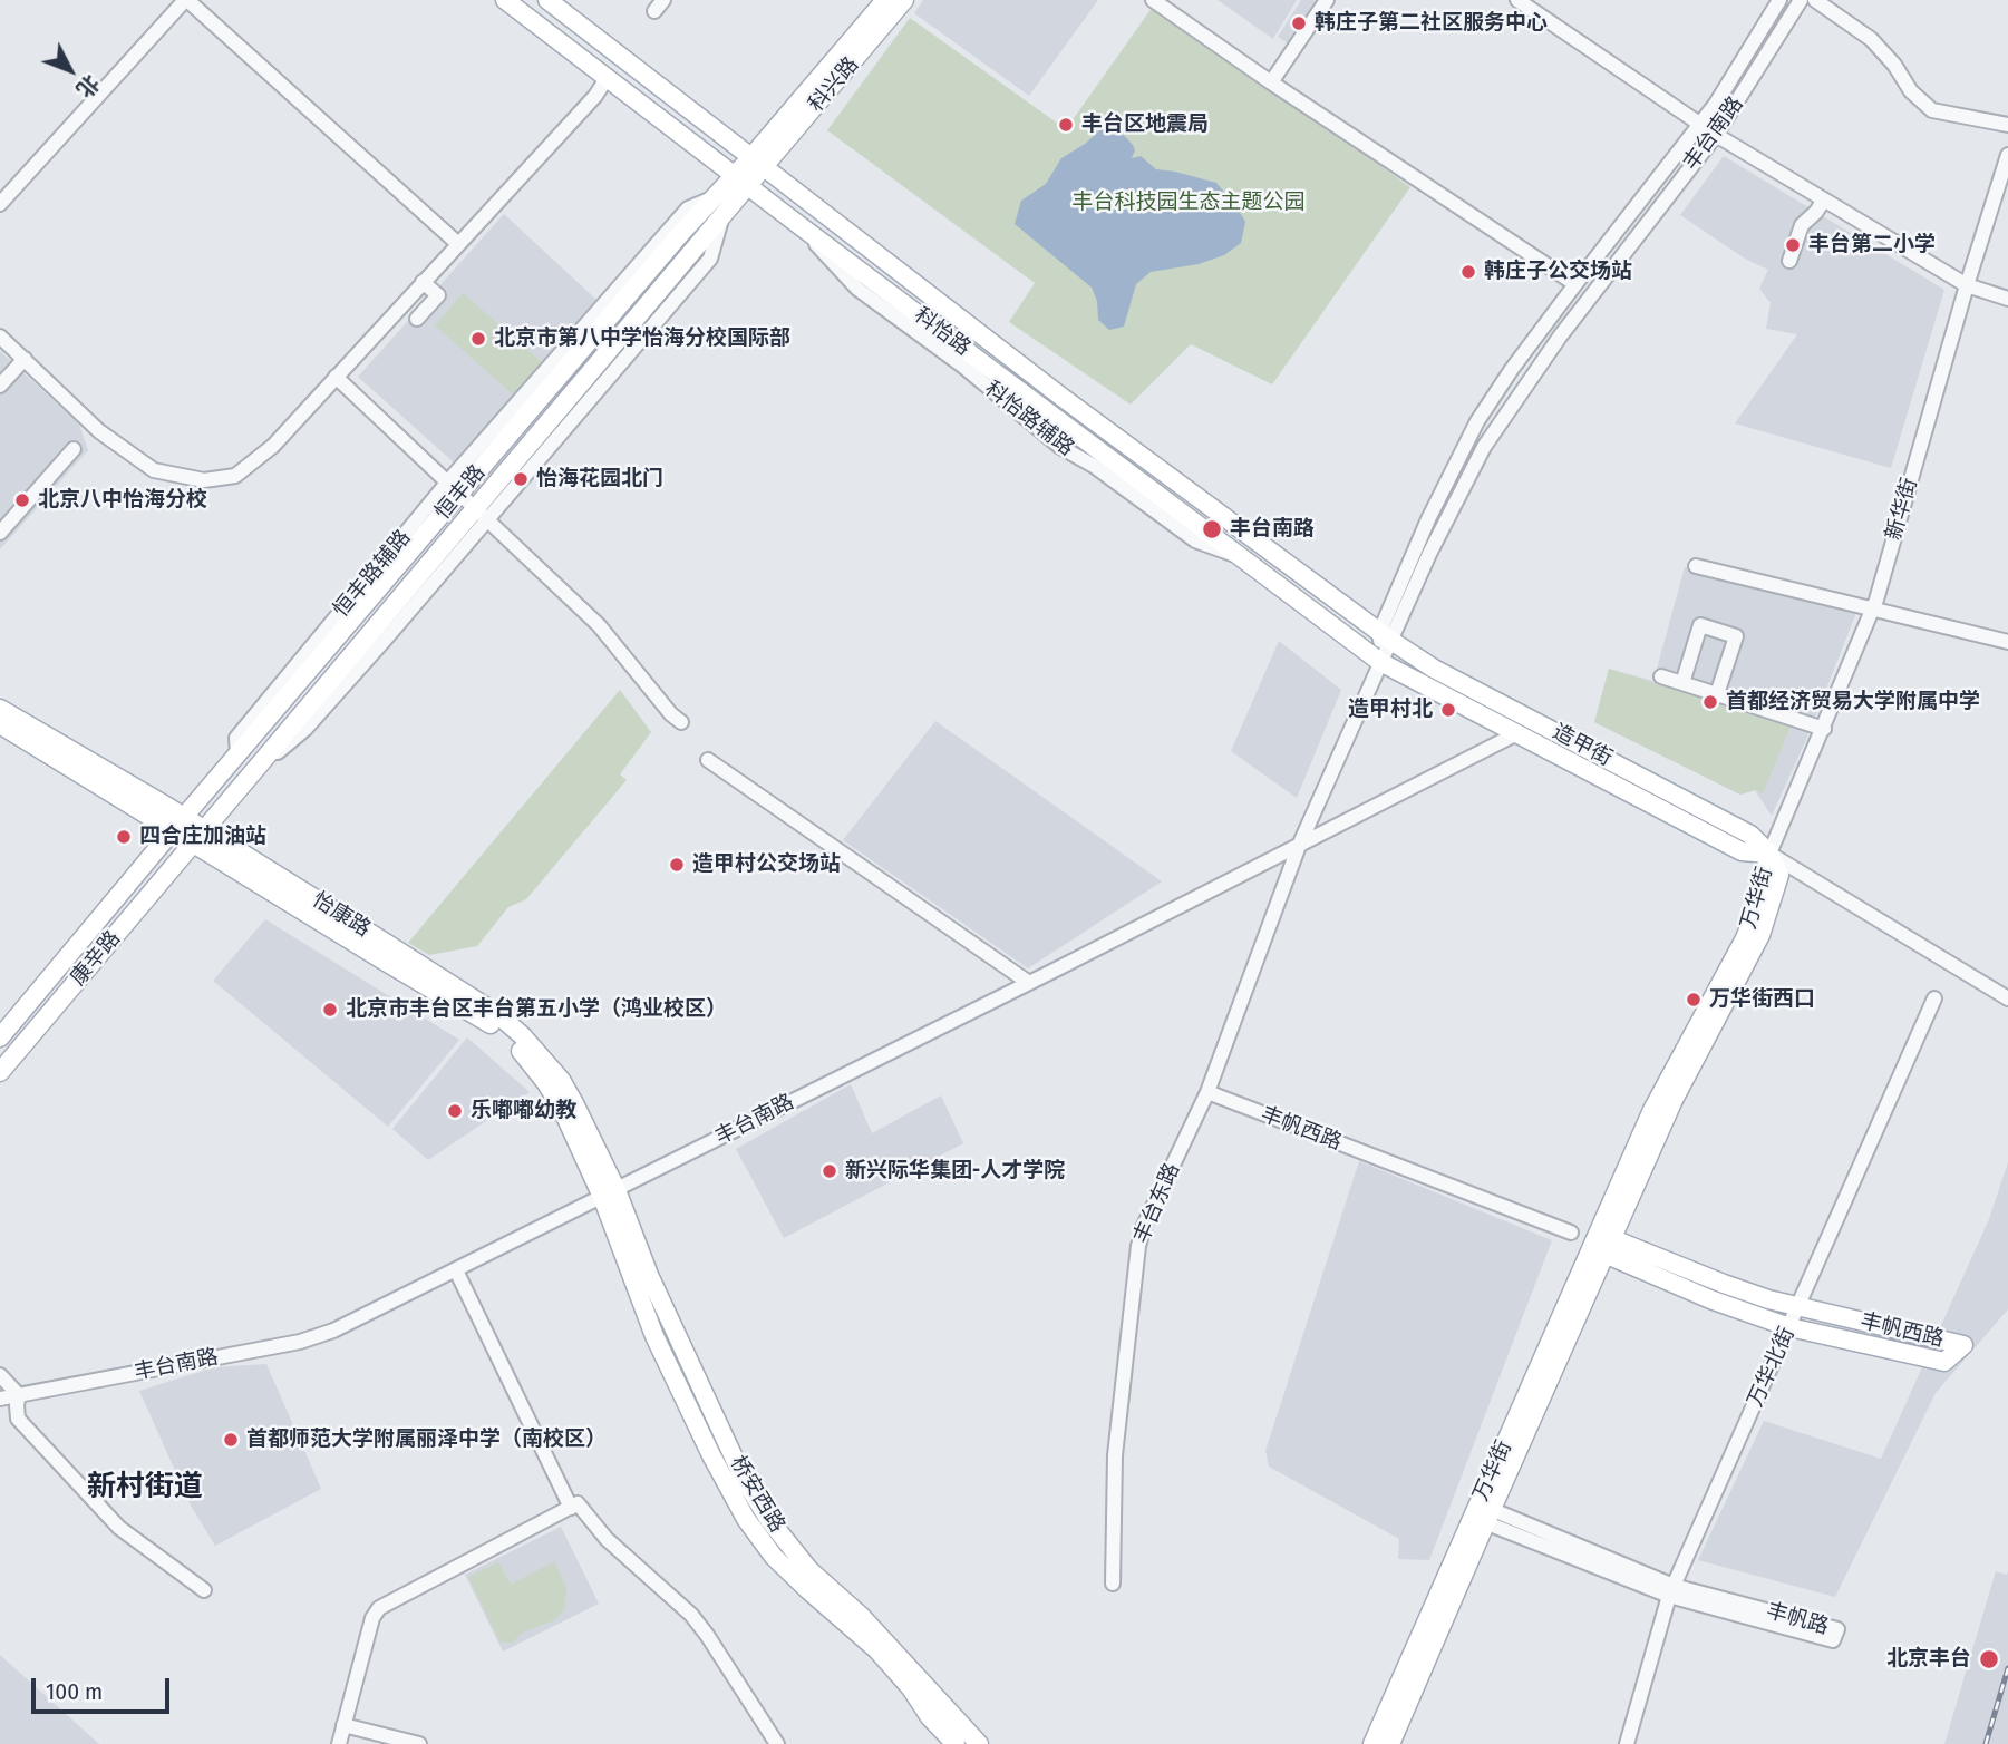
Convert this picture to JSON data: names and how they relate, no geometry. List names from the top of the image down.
{
  "streets": {
    "main road": [
      "科兴路",
      "科怡路",
      "恒丰路",
      "造甲街",
      "万华街",
      "怡康路",
      "康辛路",
      "丰帆西路",
      "桥安西路"
    ],
    "street": [
      "丰台南路",
      "新华街",
      "丰台东路",
      "万华北街",
      "丰帆路"
    ]
  },
  "crossings": [
    ["科兴路", "科怡路"],
    ["科兴路", "恒丰路"],
    ["丰台南路", "科怡路"],
    ["丰台南路", "造甲街"],
    ["丰台南路", "怡康路"],
    ["丰台南路", "丰台东路"],
    ["丰台南路", "桥安西路"],
    ["科怡路", "恒丰路"],
    ["科怡路", "造甲街"],
    ["恒丰路", "怡康路"],
    ["恒丰路", "康辛路"],
    ["新华街", "造甲街"],
    ["新华街", "万华街"],
    ["造甲街", "万华街"],
    ["万华街", "丰帆西路"],
    ["万华街", "丰帆路"],
    ["怡康路", "康辛路"],
    ["怡康路", "桥安西路"],
    ["丰帆西路", "丰台东路"],
    ["丰帆西路", "万华北街"],
    ["万华北街", "丰帆路"]
  ],
  "districts": ["新村街道"],
  "parks": ["丰台科技园生态主题公园"],
  "places": [
    "韩庄子第二社区服务中心",
    "丰台区地震局",
    "丰台第二小学",
    "韩庄子公交场站",
    "北京市第八中学怡海分校国际部",
    "怡海花园北门",
    "北京八中怡海分校",
    "丰台南路",
    "首都经济贸易大学附属中学",
    "造甲村北",
    "四合庄加油站",
    "造甲村公交场站",
    "万华街西口",
    "北京市丰台区丰台第五小学（鸿业校区）",
    "乐嘟嘟幼教",
    "新兴际华集团-人才学院",
    "首都师范大学附属丽泽中学（南校区）",
    "北京丰台"
  ],
  "scale_bar": "100 m",
  "north": "bottom right"
}
